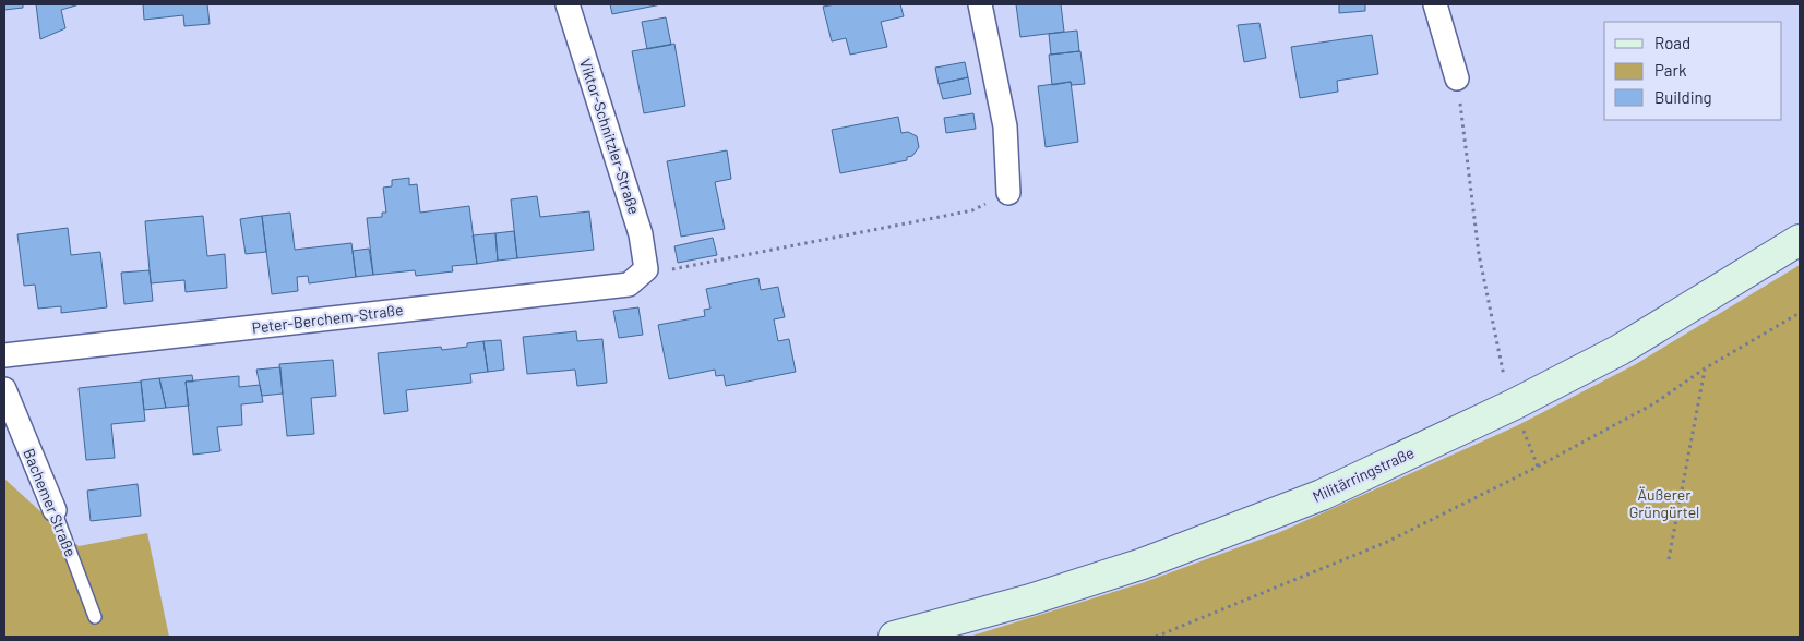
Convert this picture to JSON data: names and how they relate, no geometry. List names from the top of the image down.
{
  "streets": {
    "main road": ["Militärringstraße"],
    "street": ["Viktor-Schnitzler-Straße", "Peter-Berchem-Straße", "Bachemer Straße"]
  },
  "crossings": [
    ["Viktor-Schnitzler-Straße", "Peter-Berchem-Straße"]
  ],
  "parks": ["Äußerer Grüngürtel"],
  "legend": ["Road", "Park", "Building"]
}
